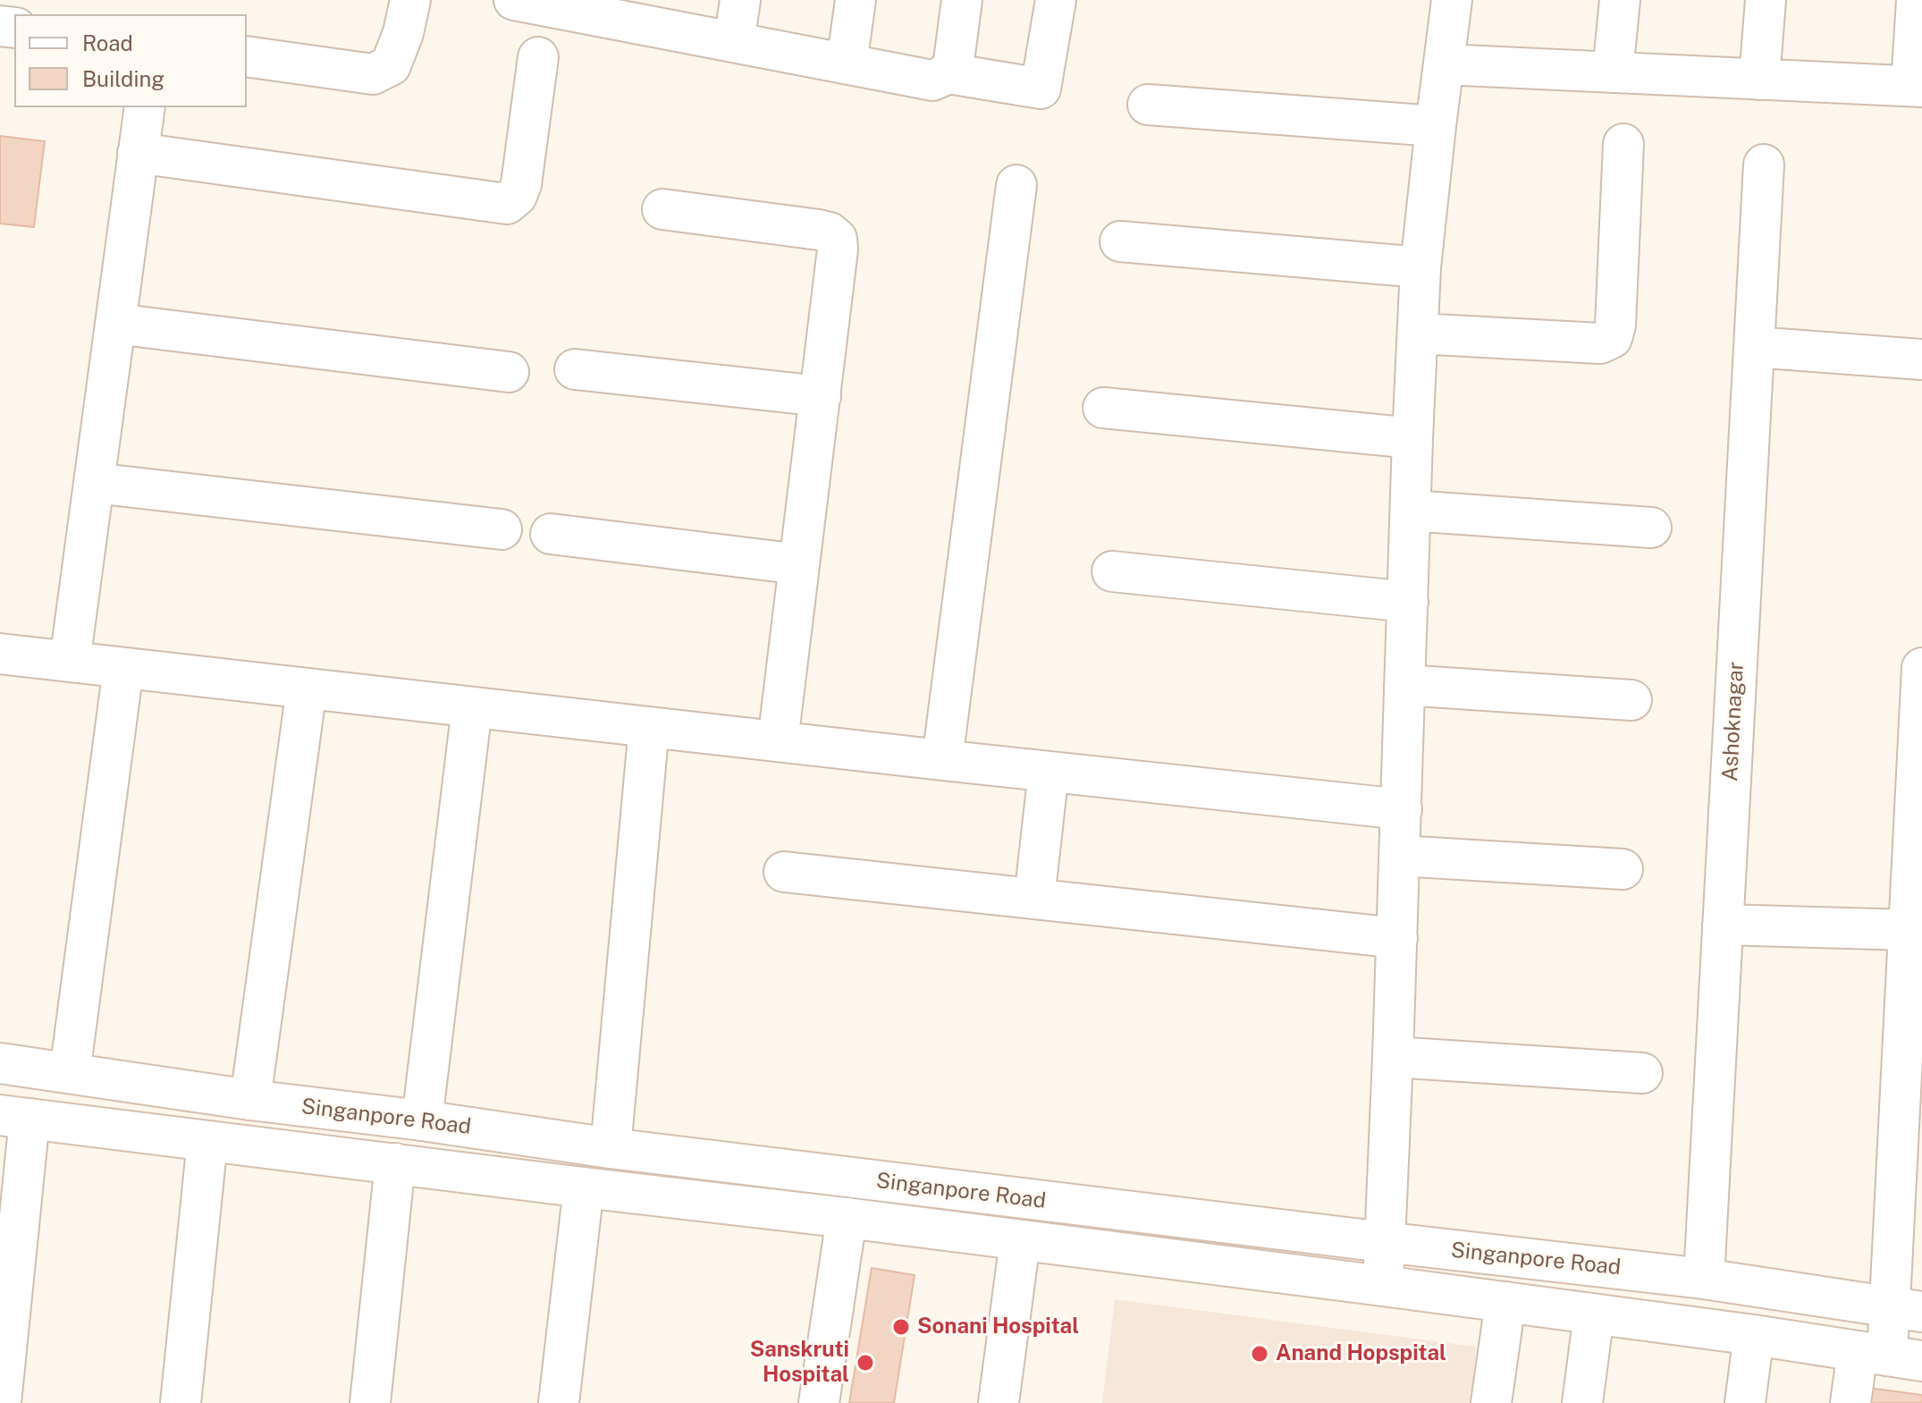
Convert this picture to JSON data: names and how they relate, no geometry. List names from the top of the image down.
{
  "streets": {
    "street": ["Ashoknagar", "Singanpore Road"]
  },
  "crossings": [
    ["Ashoknagar", "Singanpore Road"]
  ],
  "places": ["Sonani Hospital", "Anand Hopspital", "Sanskruti Hospital"],
  "legend": ["Road", "Building"]
}
